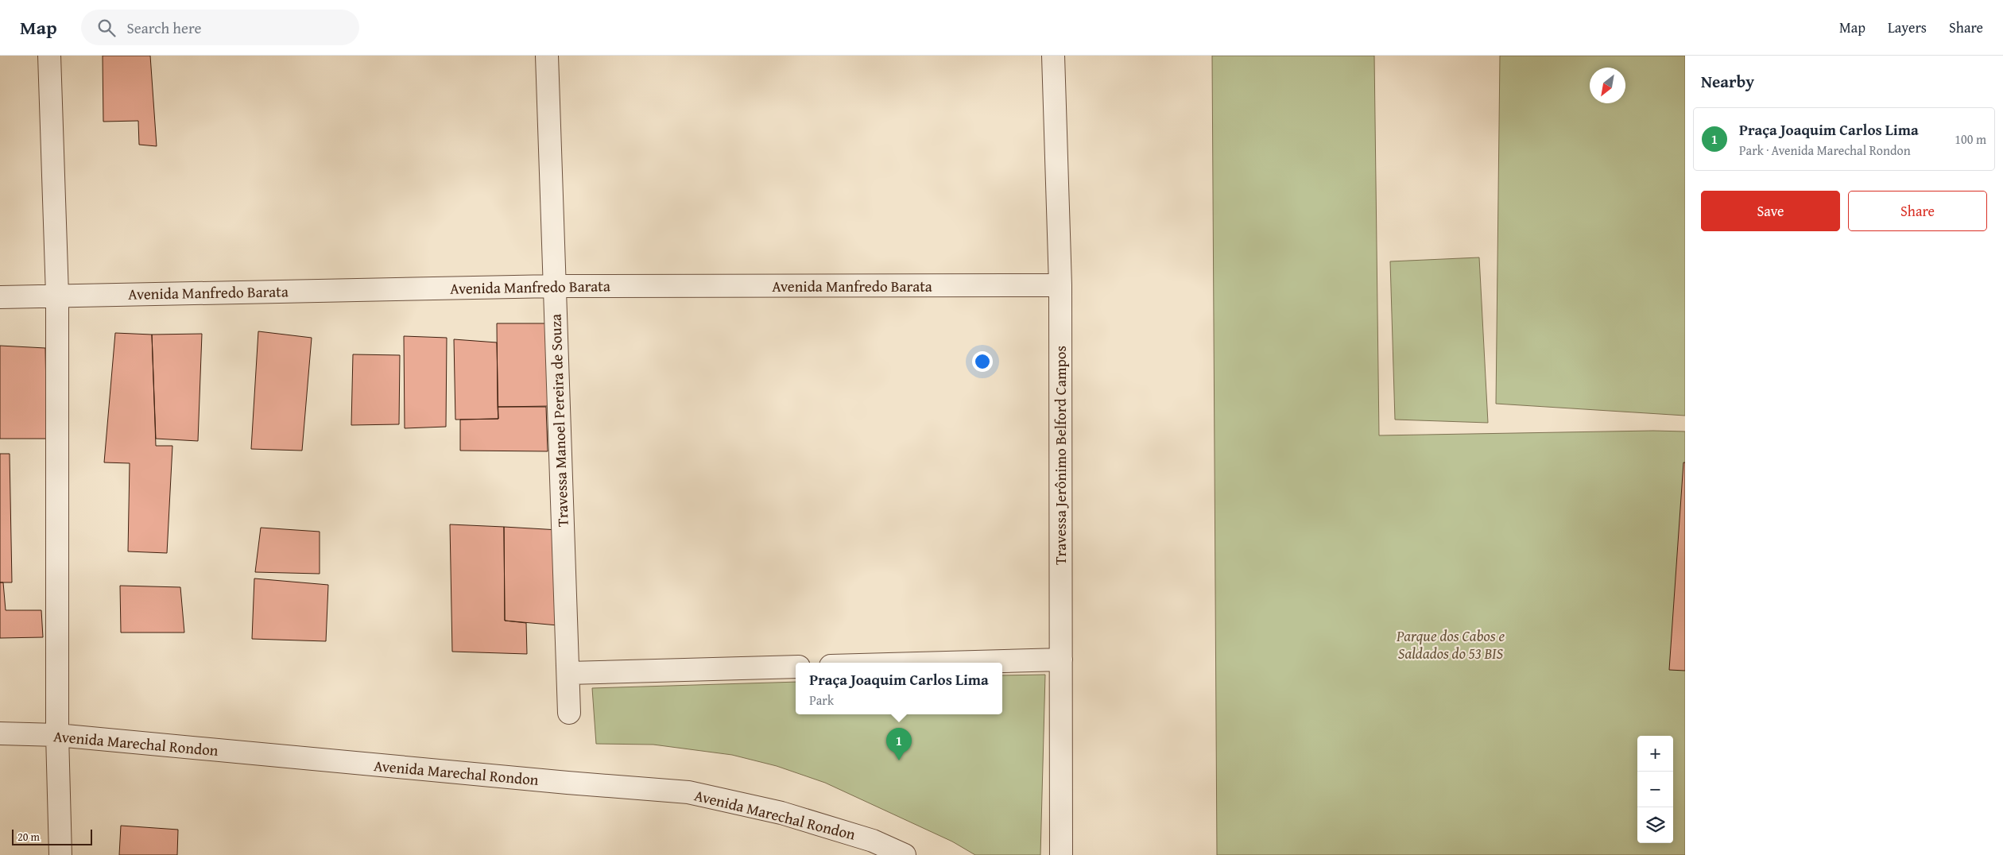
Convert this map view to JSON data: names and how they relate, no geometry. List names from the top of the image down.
{
  "streets": {
    "street": [
      "Avenida Manfredo Barata",
      "Travessa Manoel Pereira de Souza",
      "Travessa Jerônimo Belford Campos",
      "Avenida Marechal Rondon"
    ]
  },
  "crossings": [
    ["Avenida Manfredo Barata", "Travessa Manoel Pereira de Souza"],
    ["Avenida Manfredo Barata", "Travessa Jerônimo Belford Campos"]
  ],
  "parks": ["Parque dos Cabos e Saldados do 53 BIS"],
  "scale_bar": "20 m",
  "north": "bottom left",
  "page": {
    "header": "Map",
    "search": "Search here",
    "nav": ["Map", "Layers", "Share"],
    "heading": "Nearby",
    "list": [
      {
        "mark": "1",
        "name": "Praça Joaquim Carlos Lima",
        "note": "Park · Avenida Marechal Rondon",
        "value": "100 m"
      }
    ],
    "buttons": ["Save", "Share"],
    "popup": ["Praça Joaquim Carlos Lima", "Park"],
    "pins": "1",
    "map_buttons": ["+", "−"],
    "scale": "20 m"
  }
}
